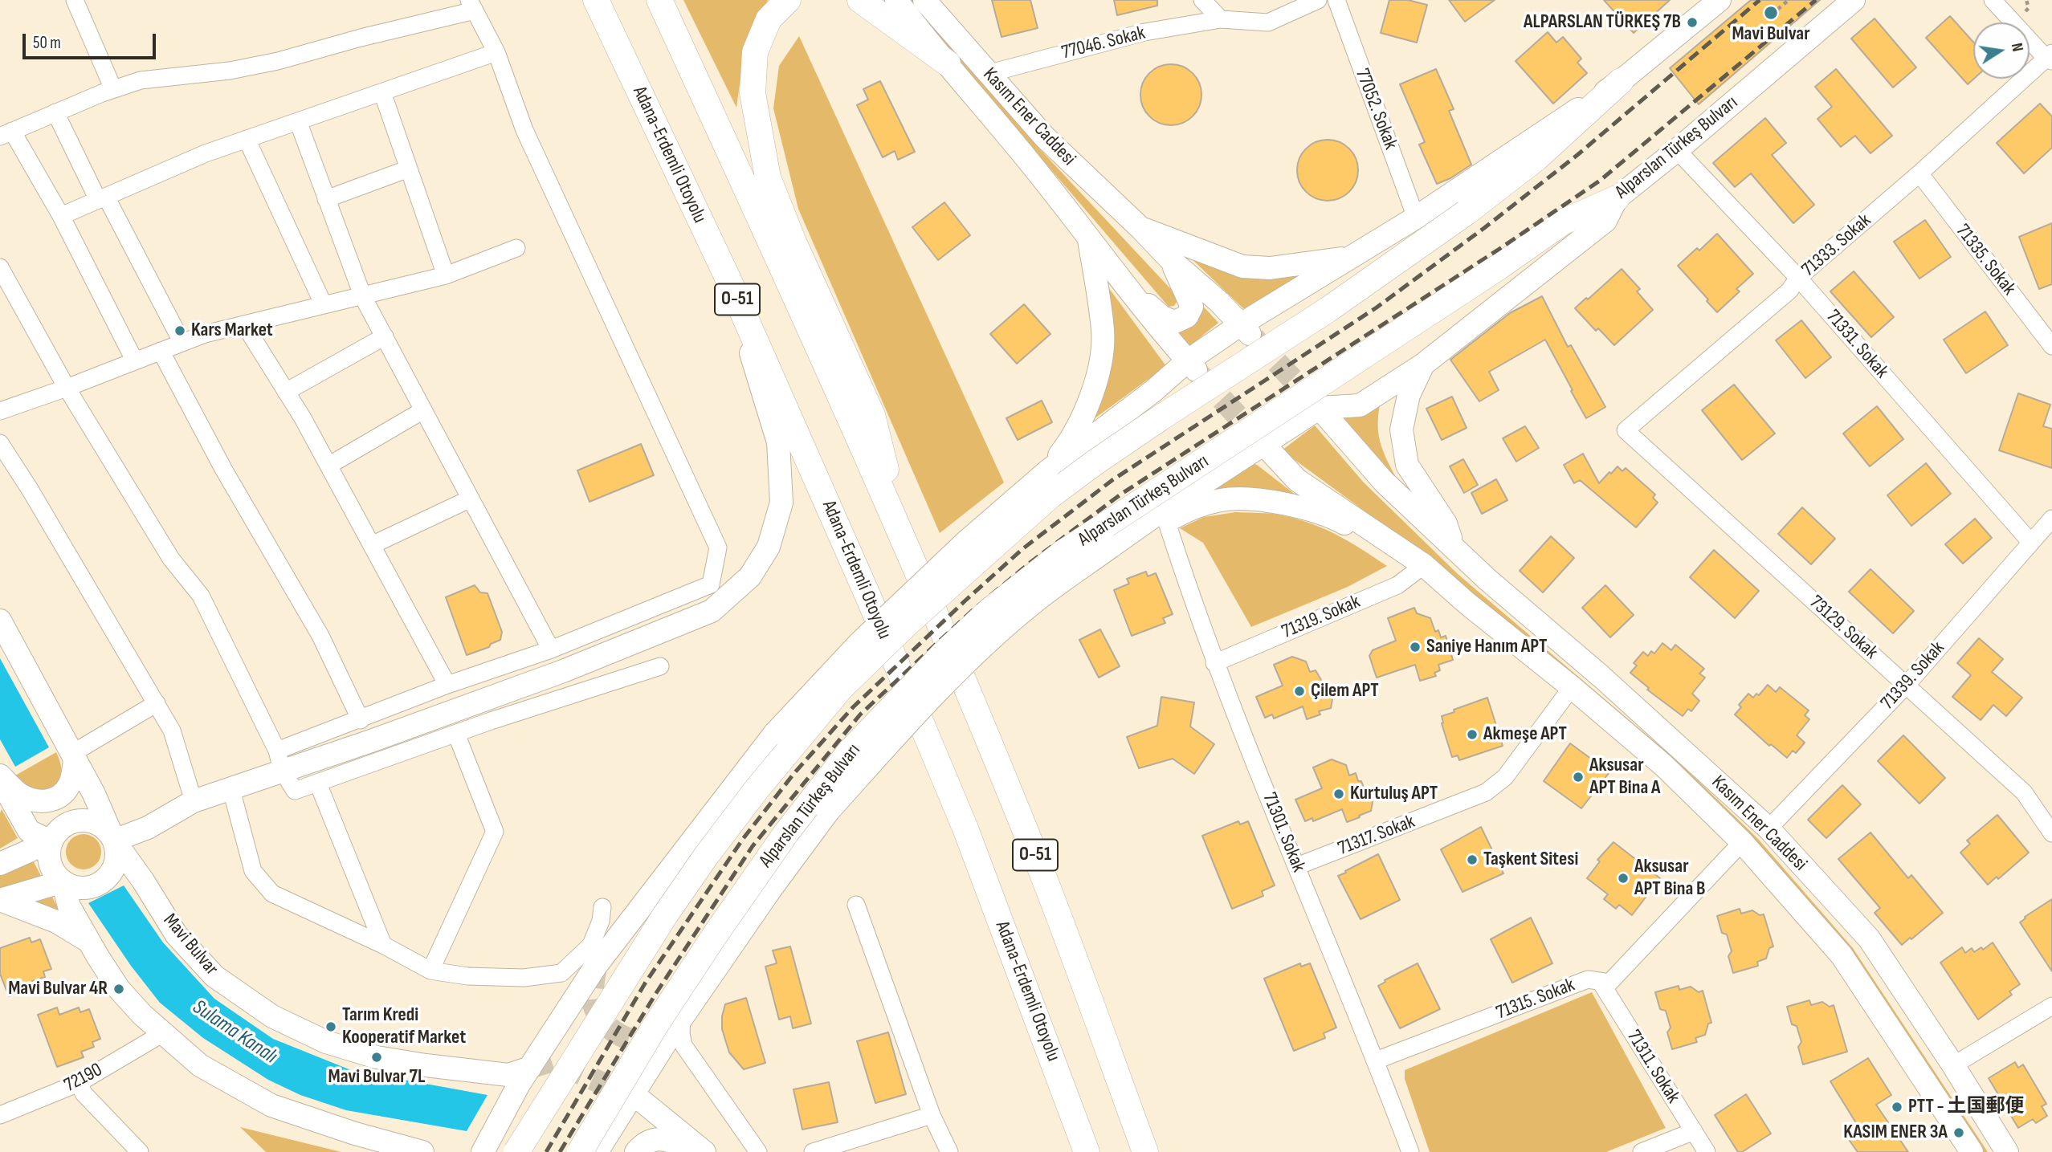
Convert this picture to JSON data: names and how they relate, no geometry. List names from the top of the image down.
{
  "streets": {
    "highway": ["Alparslan Türkeş Bulvarı", "Adana-Erdemli Otoyolu", "O-51"],
    "main road": ["Kasım Ener Caddesi", "Mavi Bulvar"],
    "street": [
      "77046. Sokak",
      "77052. Sokak",
      "71333. Sokak",
      "71335. Sokak",
      "71331. Sokak",
      "71319. Sokak",
      "73129. Sokak",
      "71339. Sokak",
      "71301. Sokak",
      "71317. Sokak",
      "71315. Sokak",
      "71311. Sokak",
      "72190"
    ]
  },
  "crossings": [
    ["77046. Sokak", "Kasım Ener Caddesi"],
    ["Kasım Ener Caddesi", "Alparslan Türkeş Bulvarı"],
    ["Kasım Ener Caddesi", "71319. Sokak"],
    ["Kasım Ener Caddesi", "71339. Sokak"],
    ["Kasım Ener Caddesi", "71317. Sokak"],
    ["Kasım Ener Caddesi", "71315. Sokak"],
    ["Alparslan Türkeş Bulvarı", "71331. Sokak"],
    ["Alparslan Türkeş Bulvarı", "71301. Sokak"],
    ["71333. Sokak", "71335. Sokak"],
    ["71333. Sokak", "71331. Sokak"],
    ["71333. Sokak", "73129. Sokak"],
    ["71331. Sokak", "71339. Sokak"],
    ["71319. Sokak", "71301. Sokak"],
    ["73129. Sokak", "71339. Sokak"],
    ["71301. Sokak", "71317. Sokak"],
    ["71301. Sokak", "71315. Sokak"],
    ["71315. Sokak", "71311. Sokak"]
  ],
  "water": ["Sulama Kanalı"],
  "places": [
    "Mavi Bulvar",
    "ALPARSLAN TÜRKEŞ 7B",
    "Kars Market",
    "Saniye Hanım APT",
    "Çilem APT",
    "Akmeşe APT",
    "Aksusar APT Bina A",
    "Kurtuluş APT",
    "Taşkent Sitesi",
    "Aksusar APT Bina B",
    "Mavi Bulvar 4R",
    "Tarım Kredi Kooperatif Market",
    "Mavi Bulvar 7L",
    "PTT - 土国郵便",
    "KASIM ENER 3A"
  ],
  "scale_bar": "50 m",
  "north": "right"
}
